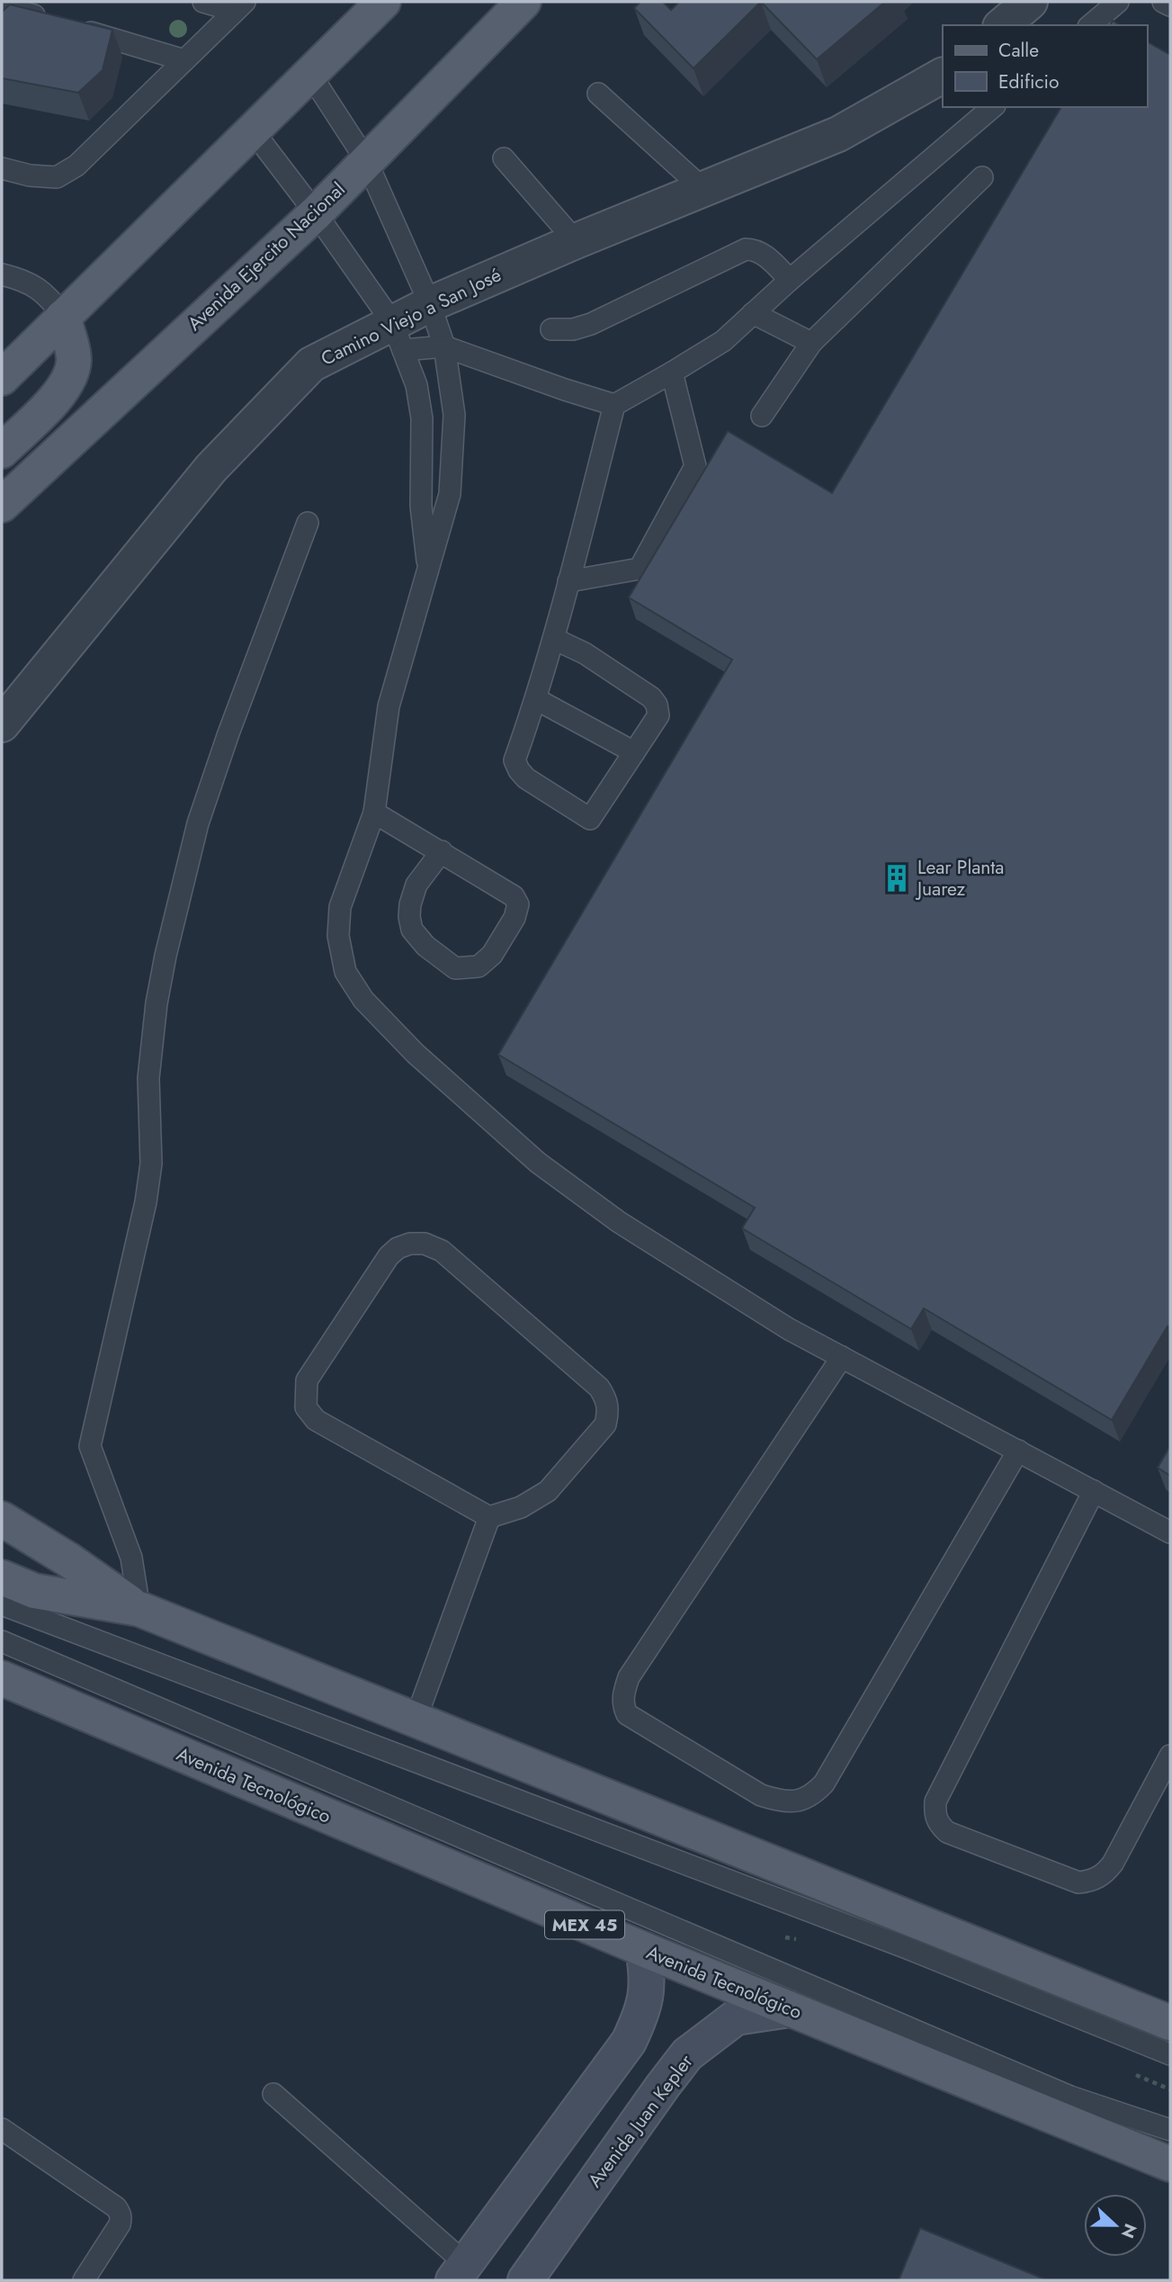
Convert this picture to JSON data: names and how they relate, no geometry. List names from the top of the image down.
{
  "streets": {
    "main road": ["Avenida Ejercito Nacional", "Avenida Tecnológico", "MEX 45"],
    "street": ["Camino Viejo a San José", "Avenida Juan Kepler"]
  },
  "crossings": [
    ["Avenida Tecnológico", "Avenida Juan Kepler"]
  ],
  "places": {
    "building": ["Lear Planta Juarez"]
  },
  "legend": ["Calle", "Edificio"],
  "north": "right"
}
